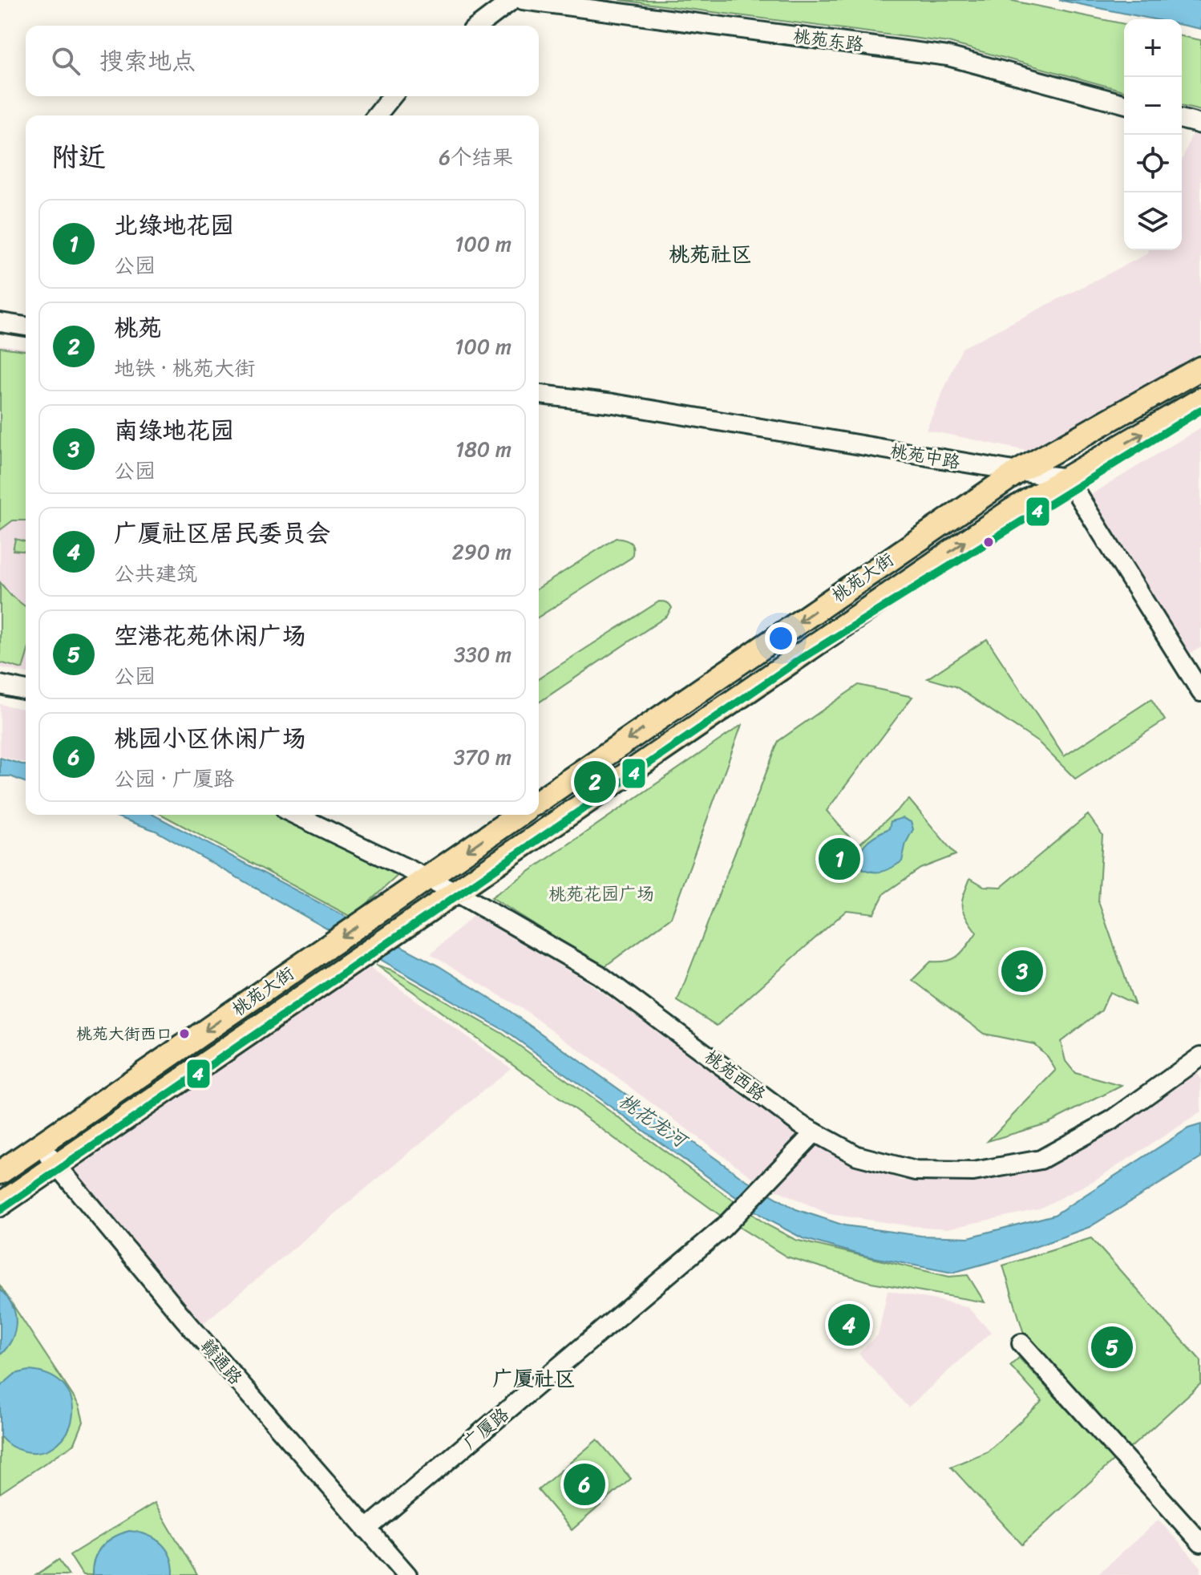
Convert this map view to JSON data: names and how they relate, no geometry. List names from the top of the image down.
{
  "streets": {
    "main road": ["桃苑大街"],
    "street": [
      "桃苑东路",
      "桃苑中路",
      "桃苑西路",
      "赣通路",
      "广厦路"
    ]
  },
  "crossings": [
    ["桃苑中路", "桃苑大街"],
    ["桃苑大街", "桃苑西路"],
    ["桃苑大街", "赣通路"],
    ["桃苑西路", "广厦路"],
    ["赣通路", "广厦路"]
  ],
  "districts": ["桃苑社区", "广厦社区"],
  "water": ["桃花龙河"],
  "parks": ["桃苑花园广场"],
  "places": ["桃苑大街西口"],
  "lines": ["transit line 4"],
  "page": {
    "map_buttons": ["+", "−"],
    "search": "搜索地点",
    "heading": ["附近", "6个结果"],
    "list": [
      {
        "mark": "1",
        "name": "北绿地花园",
        "note": "公园",
        "value": "100 m"
      },
      {
        "mark": "2",
        "name": "桃苑",
        "note": "地铁 · 桃苑大街",
        "value": "100 m"
      },
      {
        "mark": "3",
        "name": "南绿地花园",
        "note": "公园",
        "value": "180 m"
      },
      {
        "mark": "4",
        "name": "广厦社区居民委员会",
        "note": "公共建筑",
        "value": "290 m"
      },
      {
        "mark": "5",
        "name": "空港花苑休闲广场",
        "note": "公园",
        "value": "330 m"
      },
      {
        "mark": "6",
        "name": "桃园小区休闲广场",
        "note": "公园 · 广厦路",
        "value": "370 m"
      }
    ],
    "pins": [
      "2",
      "1",
      "3",
      "4",
      "5",
      "6"
    ]
  }
}
